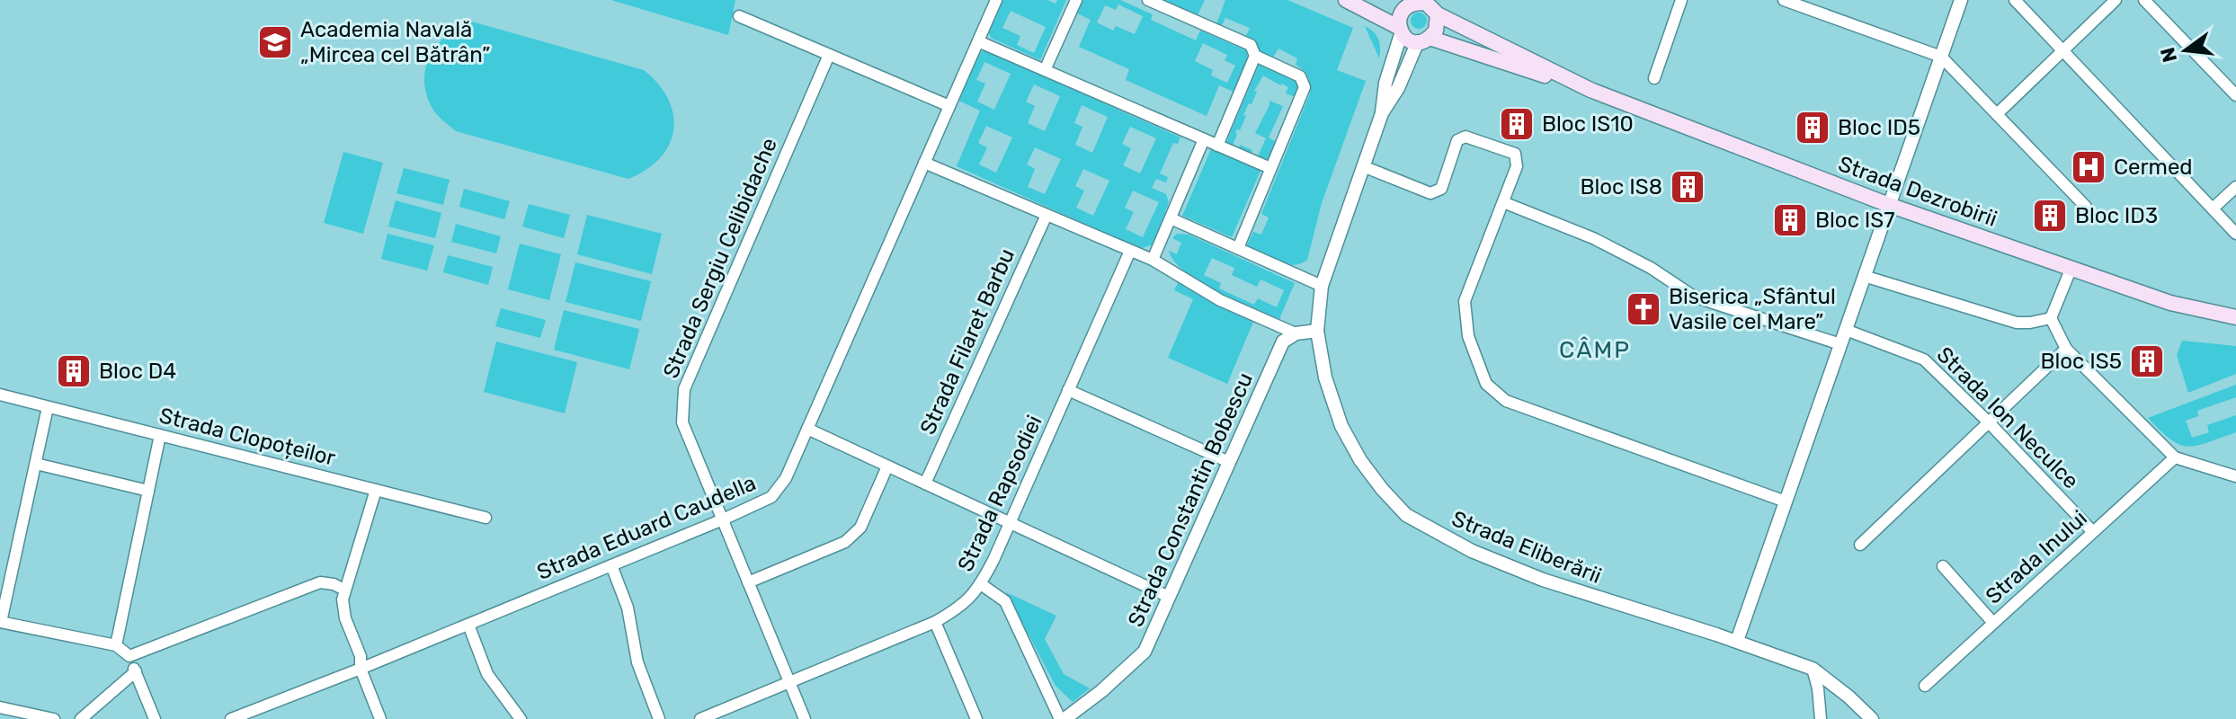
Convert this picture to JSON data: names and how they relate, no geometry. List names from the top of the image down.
{
  "streets": {
    "main road": ["Strada Dezrobirii"],
    "street": [
      "Strada Sergiu Celibidache",
      "Strada Filaret Barbu",
      "Strada Ion Neculce",
      "Strada Clopoțeilor",
      "Strada Rapsodiei",
      "Strada Constantin Bobescu",
      "Strada Eduard Caudella",
      "Strada Eliberării",
      "Strada Inului"
    ]
  },
  "crossings": [
    ["Strada Dezrobirii", "Strada Eliberării"],
    ["Strada Sergiu Celibidache", "Strada Rapsodiei"],
    ["Strada Sergiu Celibidache", "Strada Eduard Caudella"],
    ["Strada Ion Neculce", "Strada Inului"]
  ],
  "districts": ["CÂMP"],
  "places": {
    "school or university": ["Academia Navală „Mircea cel Bătrân”"],
    "building": [
      "Bloc IS10",
      "Bloc ID5",
      "Bloc IS8",
      "Bloc ID3",
      "Bloc IS7",
      "Bloc IS5",
      "Bloc D4"
    ],
    "hospital": ["Cermed"],
    "church": ["Biserica „Sfântul Vasile cel Mare”"]
  },
  "north": "left"
}
